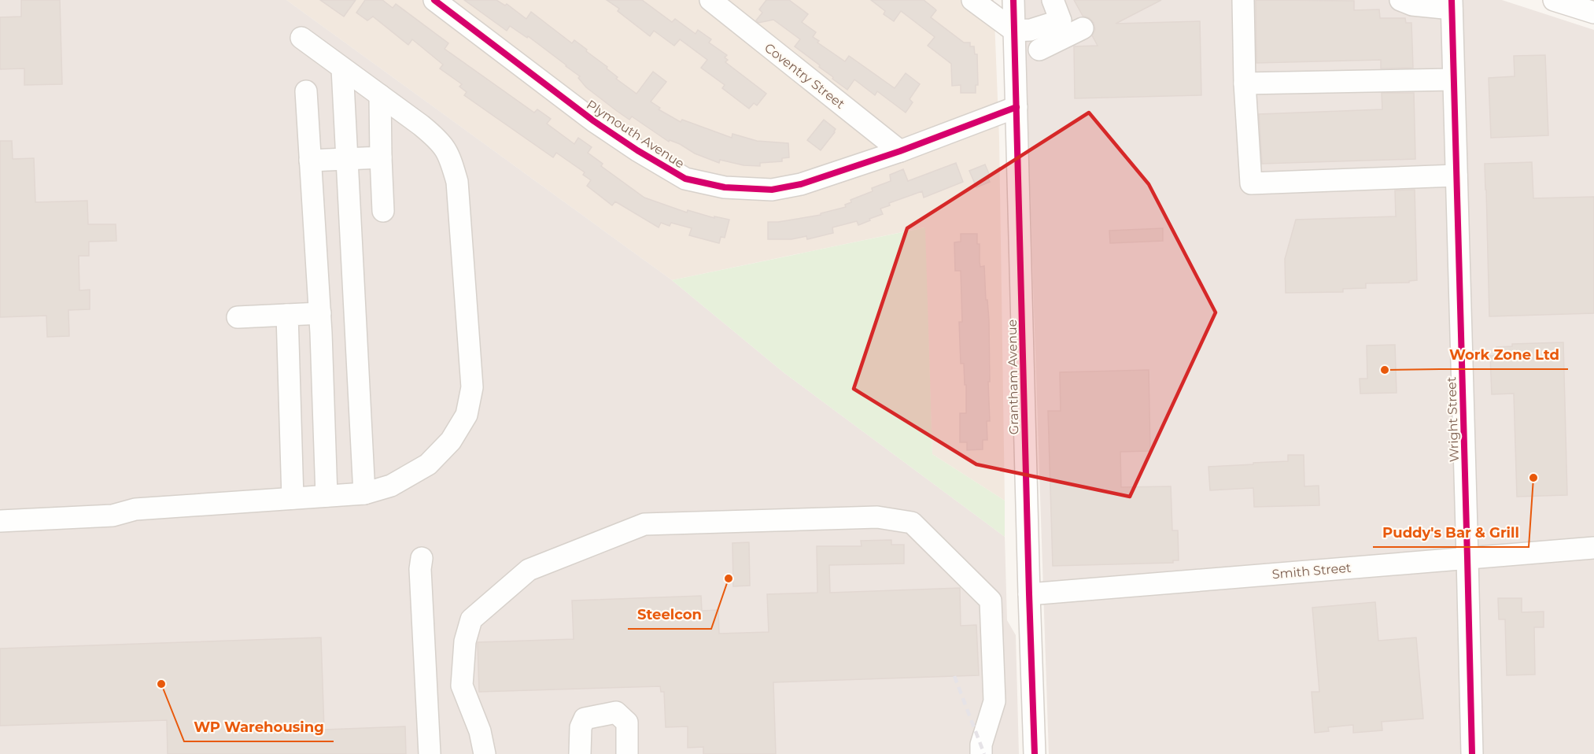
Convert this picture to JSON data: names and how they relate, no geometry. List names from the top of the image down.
{
  "streets": {
    "street": [
      "Coventry Street",
      "Plymouth Avenue",
      "Grantham Avenue",
      "Wright Street",
      "Smith Street"
    ]
  },
  "crossings": [
    ["Coventry Street", "Plymouth Avenue"],
    ["Plymouth Avenue", "Grantham Avenue"],
    ["Grantham Avenue", "Smith Street"],
    ["Wright Street", "Smith Street"]
  ],
  "places": [
    "Work Zone Ltd",
    "Puddy's Bar & Grill",
    "Steelcon",
    "WP Warehousing"
  ]
}
